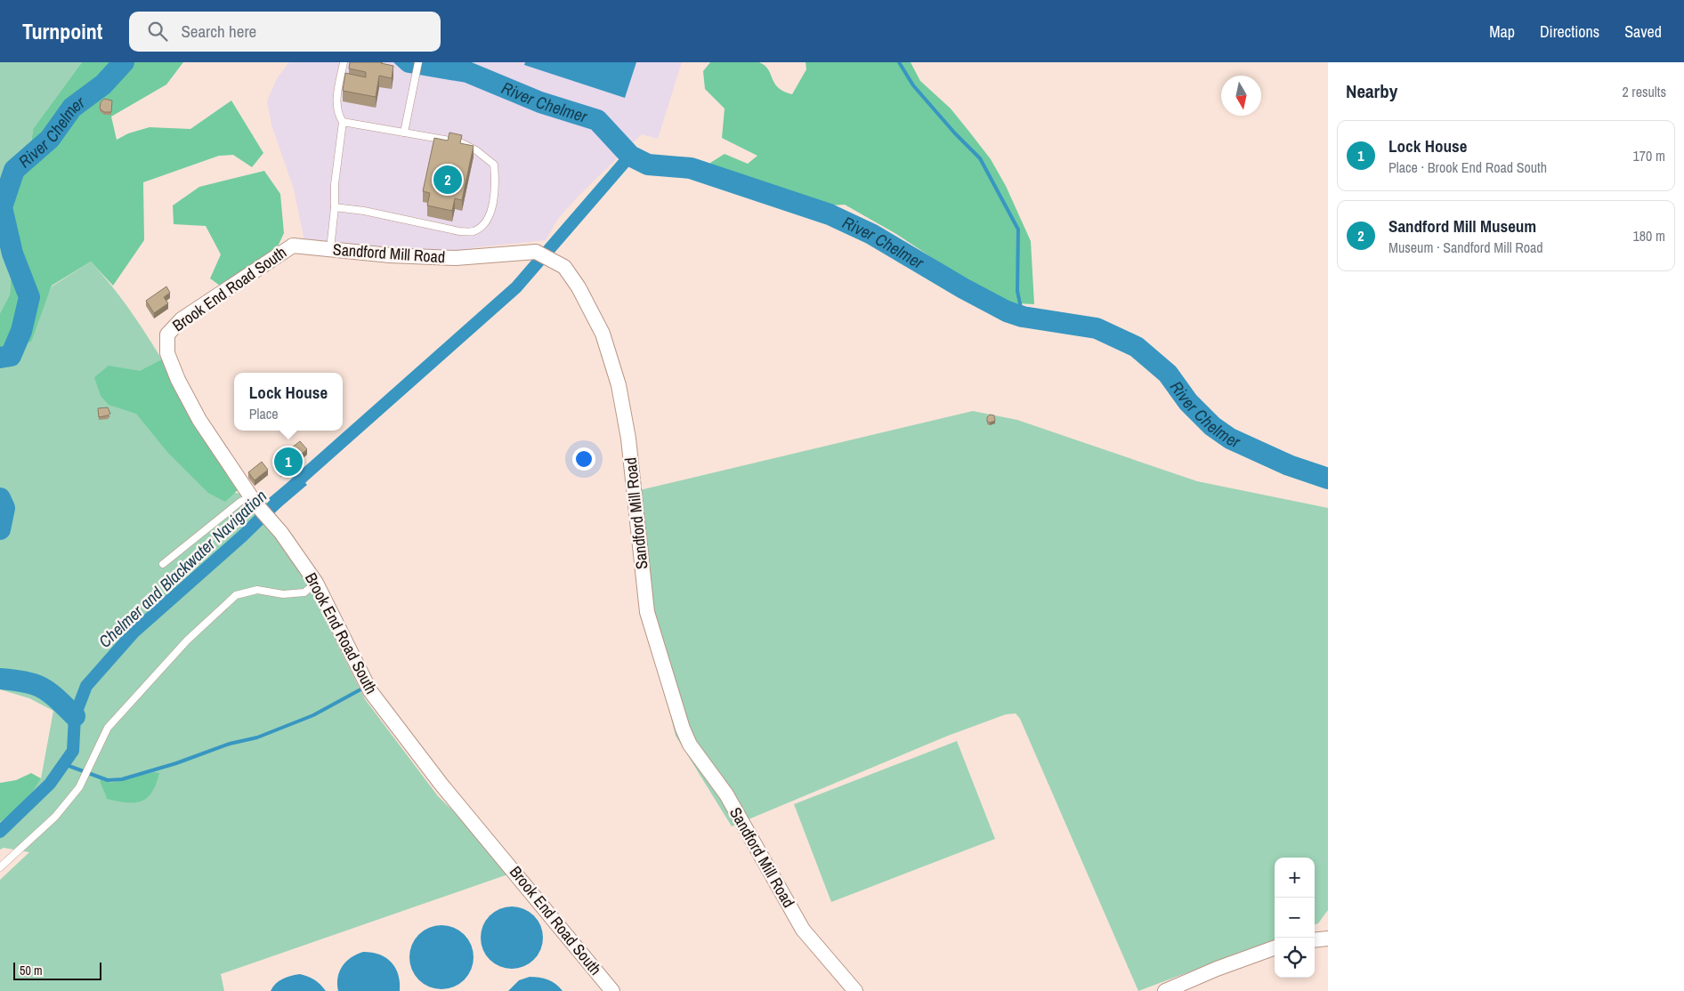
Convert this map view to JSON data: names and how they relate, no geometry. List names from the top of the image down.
{
  "streets": {
    "street": ["Sandford Mill Road", "Brook End Road South"]
  },
  "crossings": [
    ["Sandford Mill Road", "Brook End Road South"]
  ],
  "water": ["River Chelmer", "Chelmer and Blackwater Navigation"],
  "scale_bar": "50 m",
  "north": "bottom",
  "page": {
    "header": "Turnpoint",
    "search": "Search here",
    "nav": ["Map", "Directions", "Saved"],
    "heading": ["Nearby", "2 results"],
    "list": [
      {
        "mark": "1",
        "name": "Lock House",
        "note": "Place · Brook End Road South",
        "value": "170 m"
      },
      {
        "mark": "2",
        "name": "Sandford Mill Museum",
        "note": "Museum · Sandford Mill Road",
        "value": "180 m"
      }
    ],
    "pins": ["2", "1"],
    "popup": ["Lock House", "Place"],
    "map_buttons": ["+", "−"],
    "scale": "50 m"
  }
}
